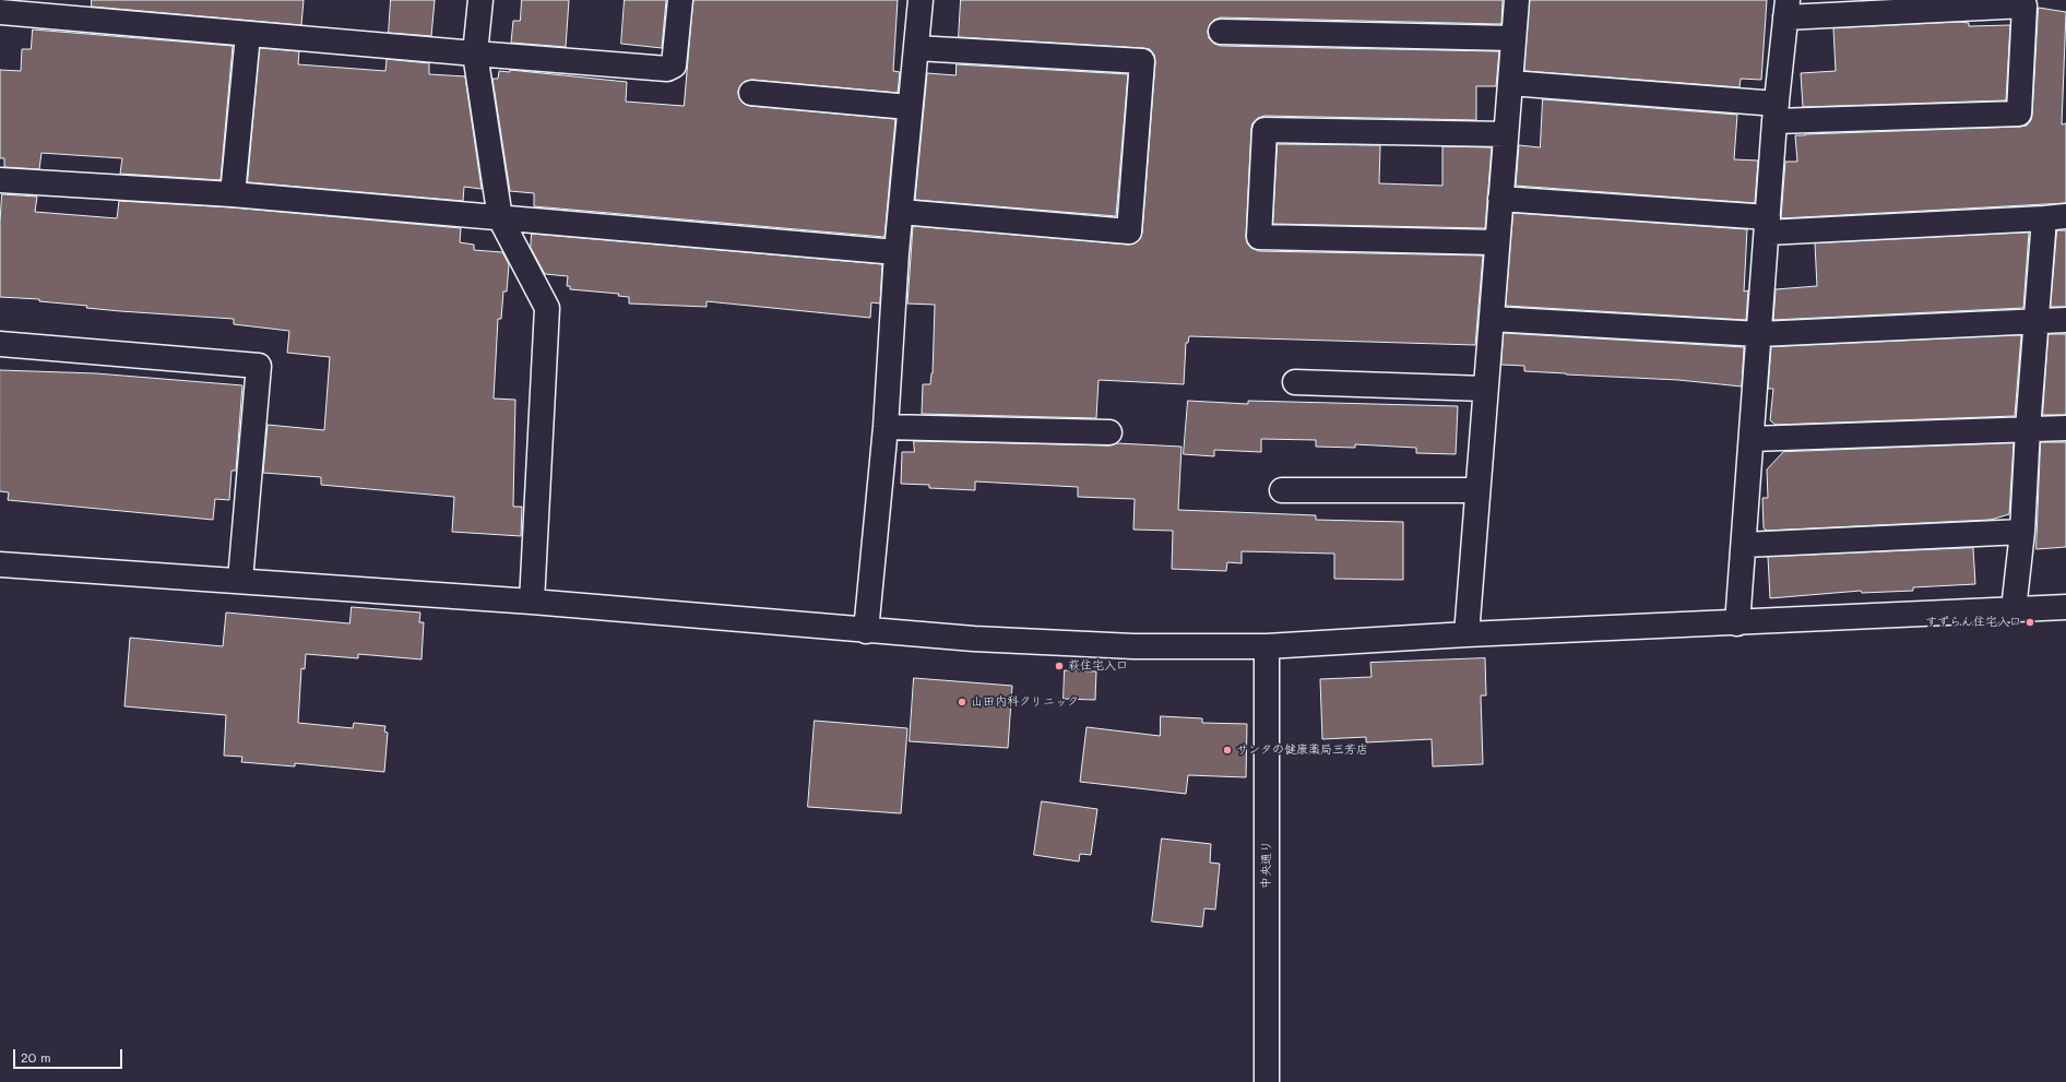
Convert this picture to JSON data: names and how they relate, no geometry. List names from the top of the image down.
{
  "streets": {
    "street": ["中央通り"]
  },
  "places": [
    "すずらん住宅入口",
    "萩住宅入口",
    "山田内科クリニック",
    "サンタの健康薬局三芳店"
  ],
  "scale_bar": "20 m"
}
